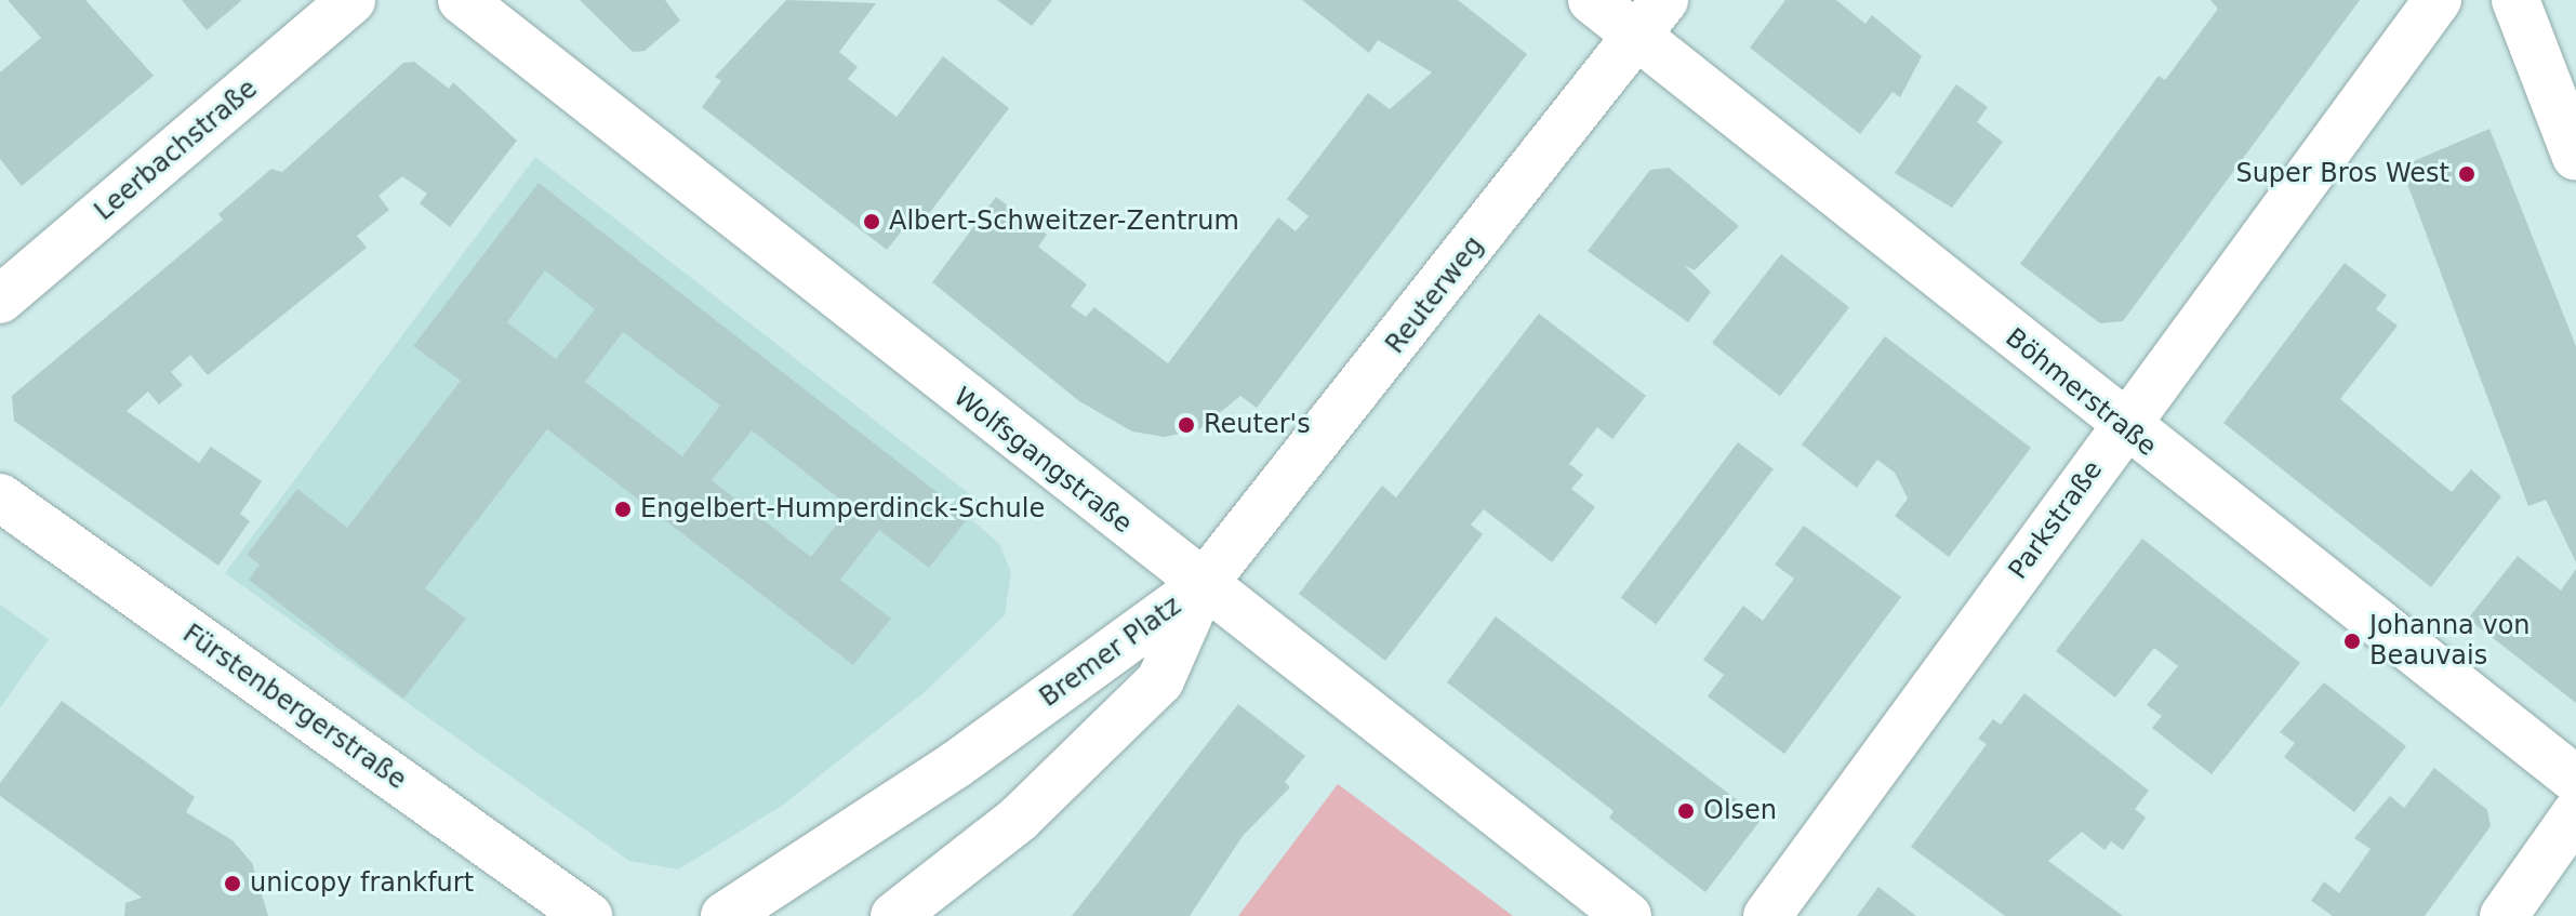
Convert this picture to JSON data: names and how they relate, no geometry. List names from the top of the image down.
{
  "streets": {
    "street": [
      "Leerbachstraße",
      "Reuterweg",
      "Böhmerstraße",
      "Wolfsgangstraße",
      "Parkstraße",
      "Bremer Platz",
      "Fürstenbergerstraße"
    ]
  },
  "crossings": [
    ["Reuterweg", "Böhmerstraße"],
    ["Reuterweg", "Wolfsgangstraße"],
    ["Reuterweg", "Bremer Platz"],
    ["Böhmerstraße", "Parkstraße"],
    ["Wolfsgangstraße", "Bremer Platz"]
  ],
  "places": [
    "Super Bros West",
    "Albert-Schweitzer-Zentrum",
    "Reuter's",
    "Engelbert-Humperdinck-Schule",
    "Johanna von Beauvais",
    "Olsen",
    "unicopy frankfurt"
  ]
}
